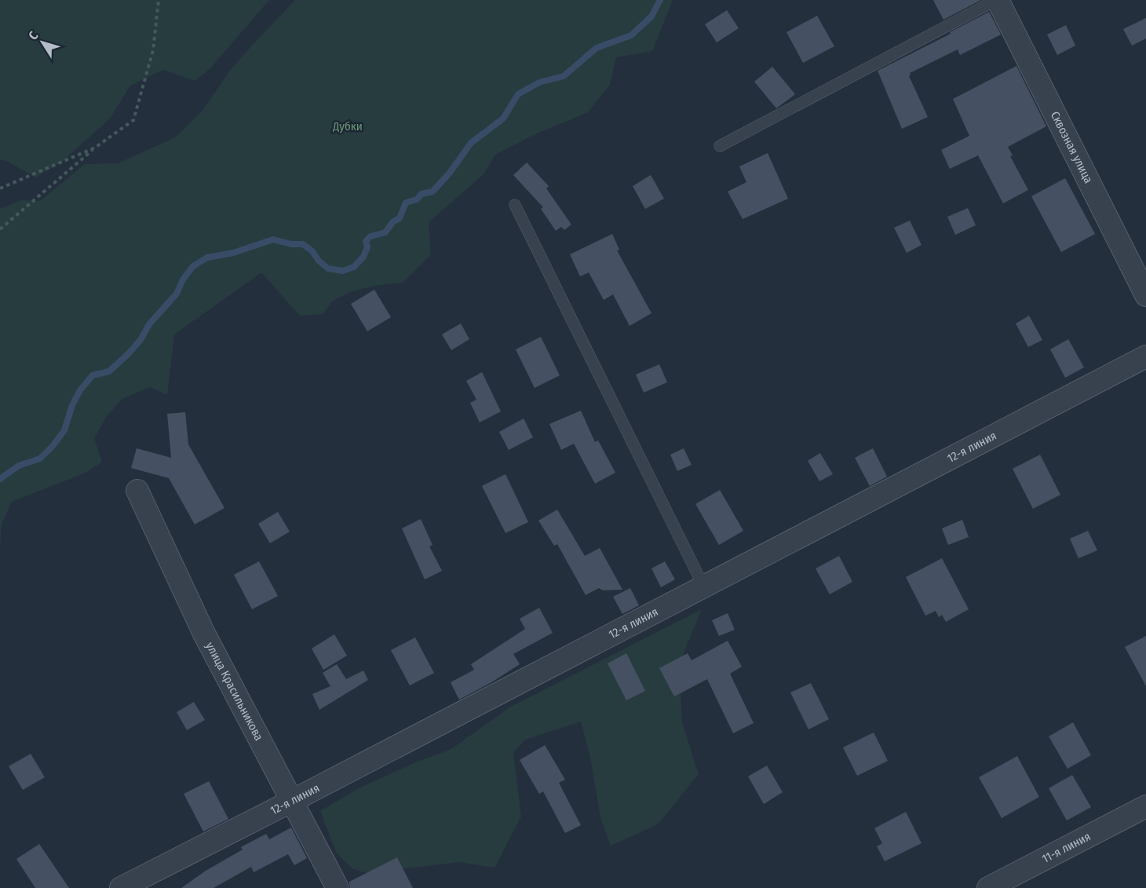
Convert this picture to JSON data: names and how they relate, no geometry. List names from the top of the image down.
{
  "streets": {
    "street": [
      "Сквозная улица",
      "12-я линия",
      "улица Красильникова",
      "11-я линия"
    ]
  },
  "crossings": [
    ["12-я линия", "улица Красильникова"]
  ],
  "parks": ["Дубки"],
  "north": "top left"
}
